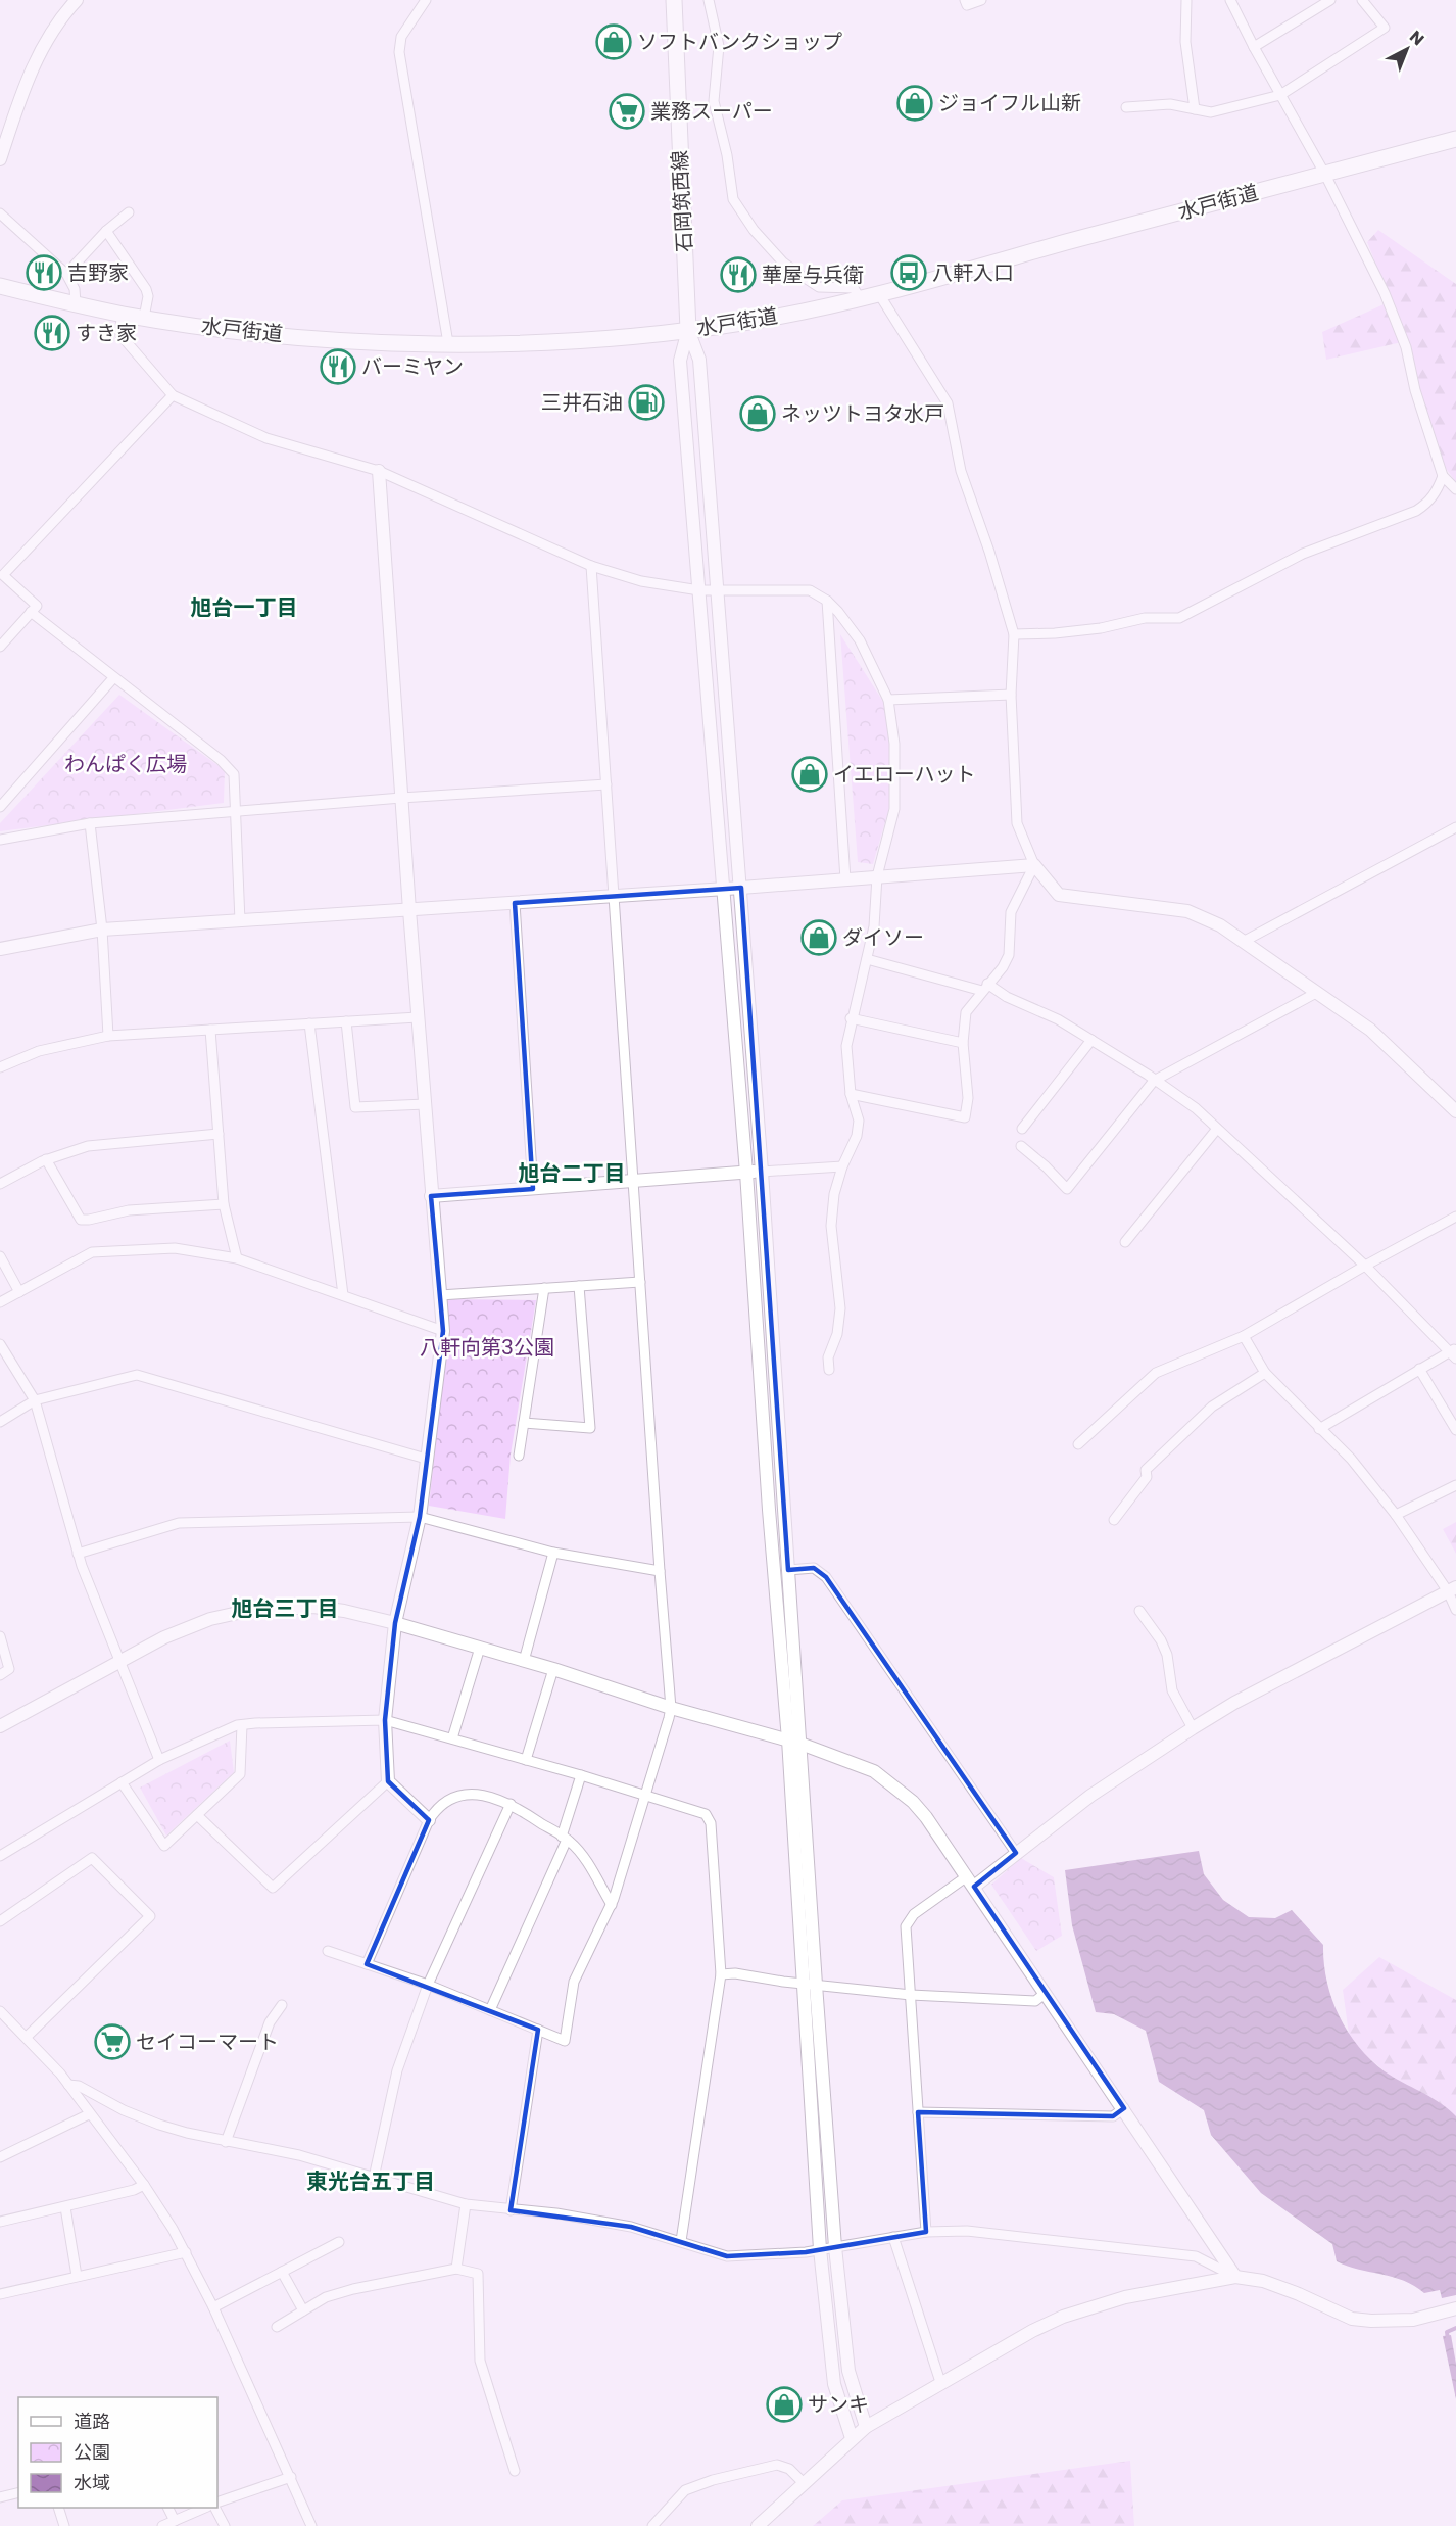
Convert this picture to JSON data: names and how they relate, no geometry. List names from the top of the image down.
{
  "streets": {
    "main road": ["石岡筑西線", "水戸街道"]
  },
  "crossings": [
    ["石岡筑西線", "水戸街道"]
  ],
  "districts": [
    "旭台一丁目",
    "旭台二丁目",
    "旭台三丁目",
    "東光台五丁目"
  ],
  "parks": ["わんぱく広場", "八軒向第3公園"],
  "places": {
    "shop": [
      "ソフトバンクショップ",
      "ジョイフル山新",
      "ネッツトヨタ水戸",
      "イエローハット",
      "ダイソー",
      "サンキ"
    ],
    "supermarket": ["業務スーパー", "セイコーマート"],
    "restaurant": [
      "吉野家",
      "華屋与兵衛",
      "すき家",
      "バーミヤン"
    ],
    "bus stop": ["八軒入口"],
    "fuel station": ["三井石油"]
  },
  "legend": ["道路", "公園", "水域"],
  "north": "top right"
}
